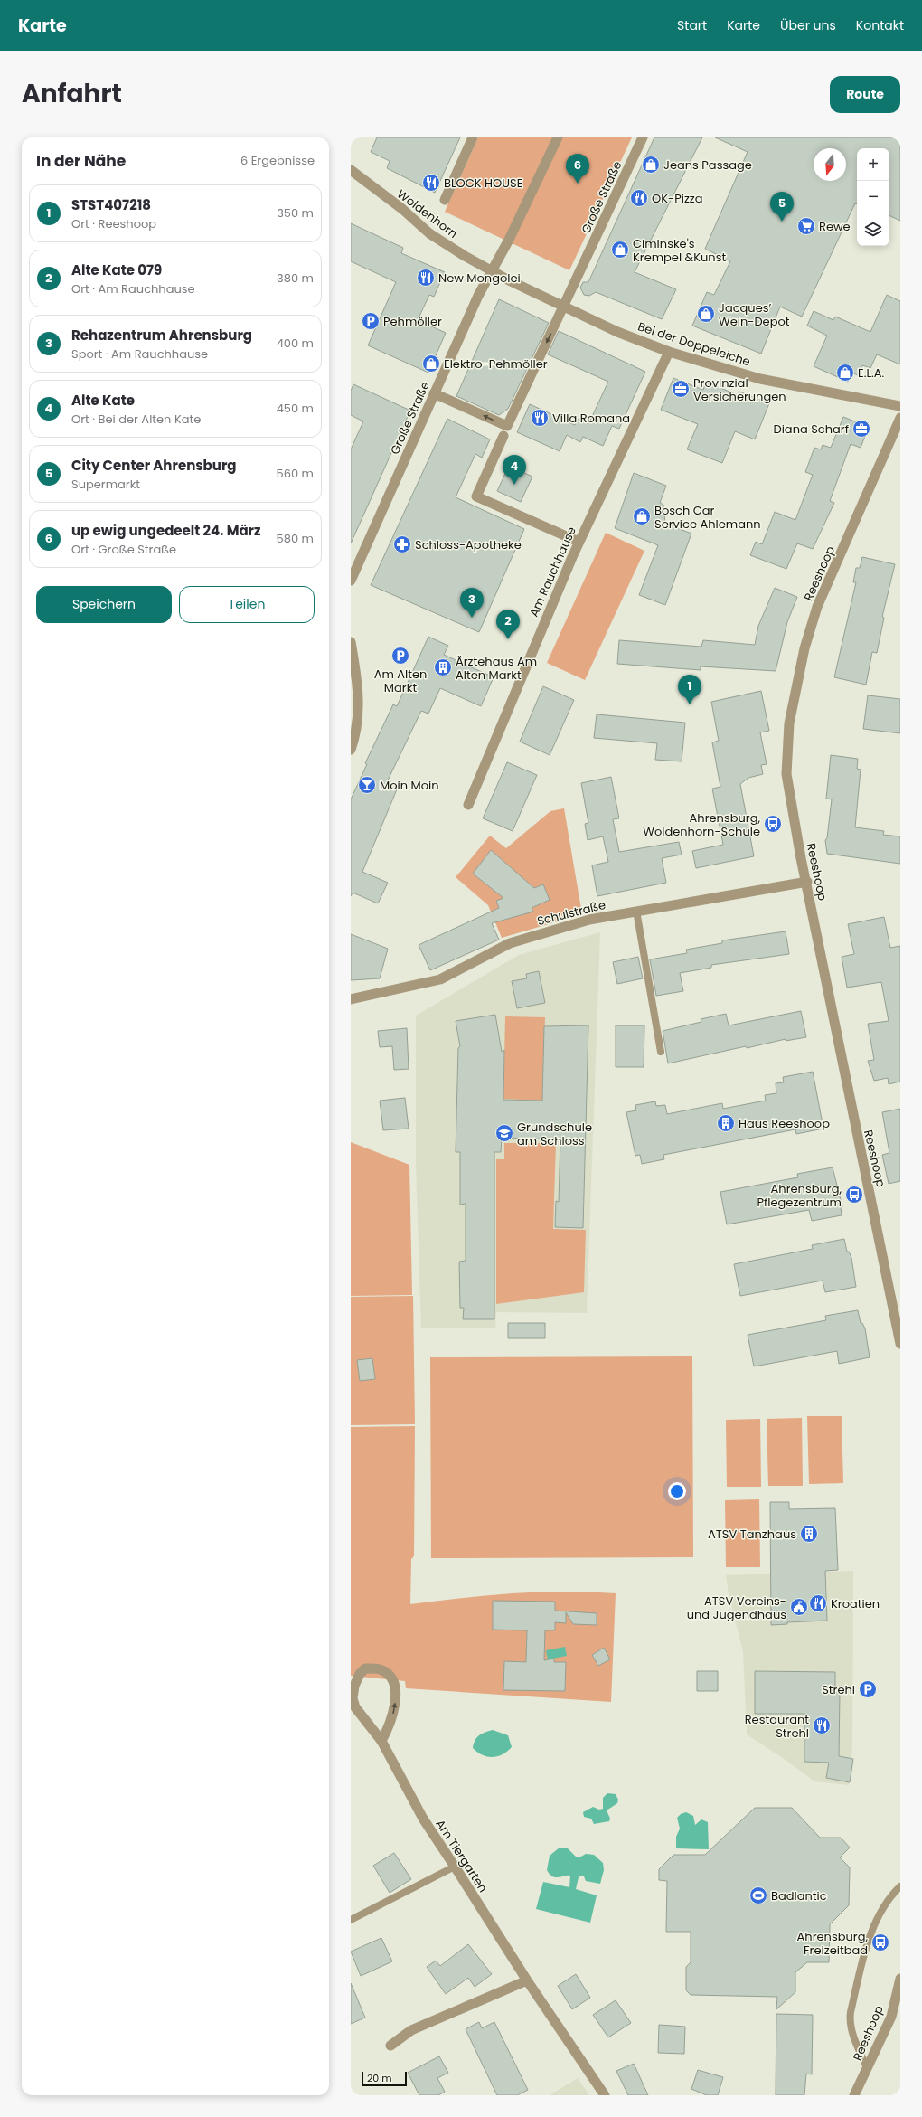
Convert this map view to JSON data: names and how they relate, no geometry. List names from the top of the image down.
{
  "streets": {
    "street": [
      "Große Straße",
      "Woldenhorn",
      "Bei der Doppeleiche",
      "Am Rauchhause",
      "Reeshoop",
      "Schulstraße",
      "Am Tiergarten"
    ]
  },
  "crossings": [
    ["Große Straße", "Woldenhorn"],
    ["Große Straße", "Bei der Doppeleiche"],
    ["Woldenhorn", "Bei der Doppeleiche"],
    ["Bei der Doppeleiche", "Am Rauchhause"],
    ["Reeshoop", "Schulstraße"]
  ],
  "places": {
    "shop": [
      "Jeans Passage",
      "Ciminske's Krempel &Kunst",
      "Jacques’ Wein-Depot",
      "Elektro-Pehmöller",
      "E.L.A.",
      "Bosch Car Service Ahlemann"
    ],
    "restaurant": [
      "BLOCK HOUSE",
      "OK-Pizza",
      "New Mongolei",
      "Villa Romana",
      "Kroatien",
      "Restaurant Strehl"
    ],
    "supermarket": ["Rewe"],
    "parking": ["Pehmöller", "Am Alten Markt", "Strehl"],
    "office": ["Provinzial Versicherungen", "Diana Scharf"],
    "pharmacy": ["Schloss-Apotheke"],
    "building": ["Ärztehaus Am Alten Markt", "Haus Reeshoop", "ATSV Tanzhaus"],
    "bar": ["Moin Moin"],
    "bus stop": ["Ahrensburg, Woldenhorn-Schule", "Ahrensburg, Pflegezentrum", "Ahrensburg, Freizeitbad"],
    "school or university": ["Grundschule am Schloss"],
    "public building": ["ATSV Vereins- und Jugendhaus"],
    "sports": ["Badlantic"]
  },
  "scale_bar": "20 m",
  "north": "bottom",
  "page": {
    "header": "Karte",
    "nav": [
      "Start",
      "Karte",
      "Über uns",
      "Kontakt"
    ],
    "title": "Anfahrt",
    "buttons": [
      "Route",
      ["Speichern", "Teilen"]
    ],
    "heading": ["In der Nähe", "6 Ergebnisse"],
    "map_buttons": ["+", "−"],
    "pins": [
      "6",
      "5",
      "4",
      "3",
      "2",
      "1"
    ],
    "list": [
      {
        "mark": "1",
        "name": "STST407218",
        "note": "Ort · Reeshoop",
        "value": "350 m"
      },
      {
        "mark": "2",
        "name": "Alte Kate 079",
        "note": "Ort · Am Rauchhause",
        "value": "380 m"
      },
      {
        "mark": "3",
        "name": "Rehazentrum Ahrensburg",
        "note": "Sport · Am Rauchhause",
        "value": "400 m"
      },
      {
        "mark": "4",
        "name": "Alte Kate",
        "note": "Ort · Bei der Alten Kate",
        "value": "450 m"
      },
      {
        "mark": "5",
        "name": "City Center Ahrensburg",
        "note": "Supermarkt",
        "value": "560 m"
      },
      {
        "mark": "6",
        "name": "up ewig ungedeelt 24. März",
        "note": "Ort · Große Straße",
        "value": "580 m"
      }
    ],
    "scale": "20 m"
  }
}
